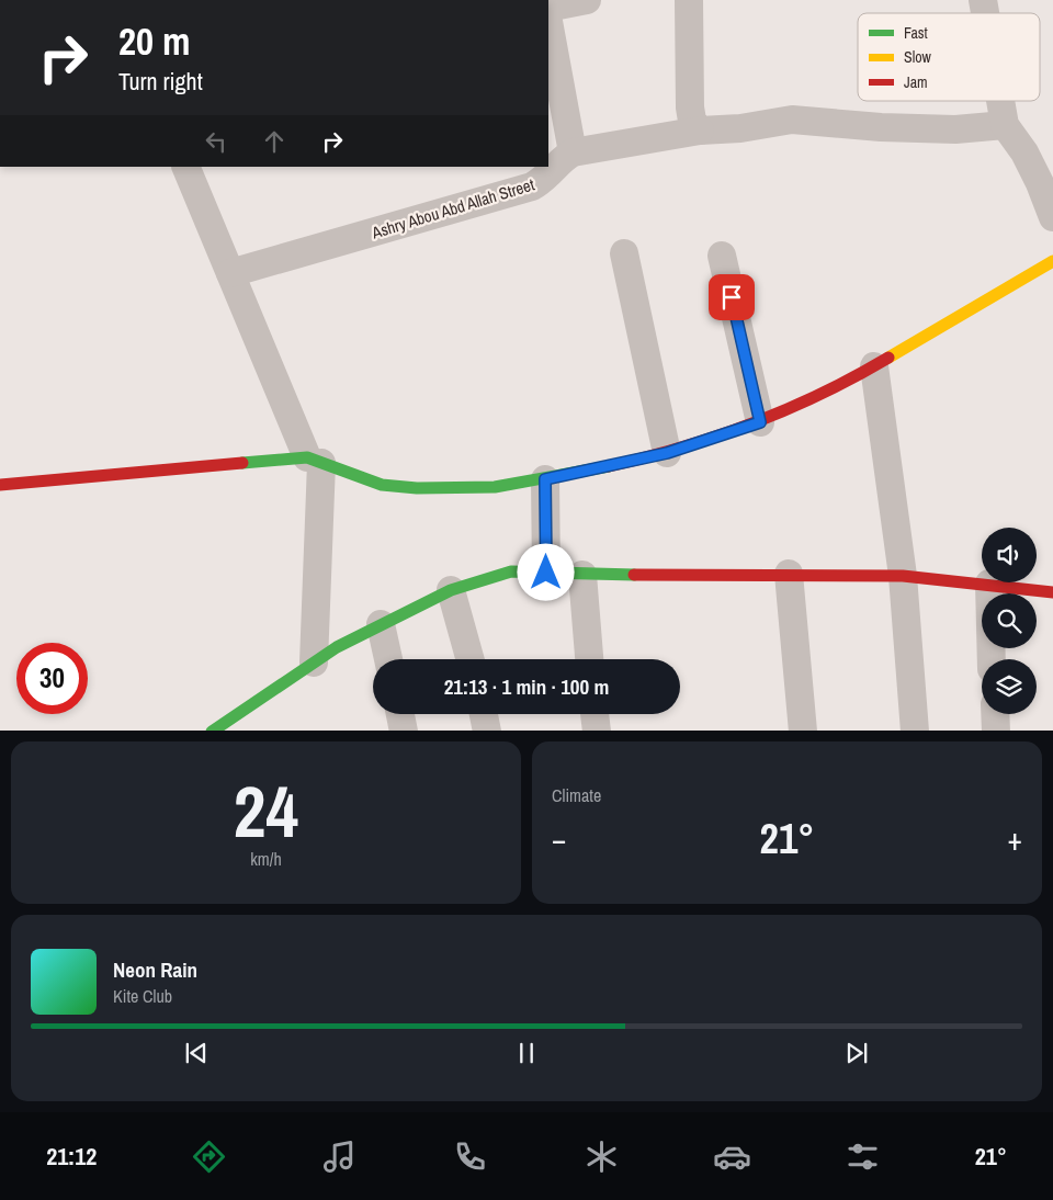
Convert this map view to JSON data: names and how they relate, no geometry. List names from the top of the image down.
{
  "streets": {
    "street": ["Ashry Abou Abd Allah Street"]
  },
  "legend": ["Fast", "Slow", "Jam"],
  "page": {
    "turn": ["20 m", "Turn right"],
    "limit": "30",
    "trip": "21:13 · 1 min · 100 m",
    "tile": [
      ["24", "km/h"],
      "Climate"
    ],
    "heat": ["−", "21°", "+"],
    "song": ["Neon Rain", "Kite Club"],
    "tabs": ["21:12", "21°"]
  }
}
